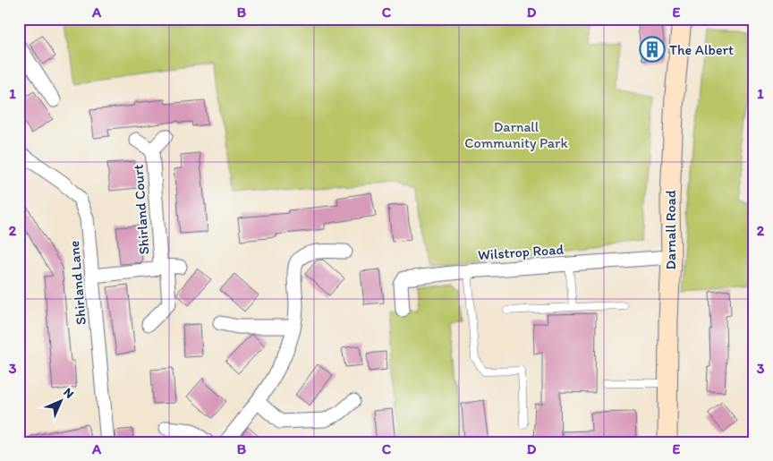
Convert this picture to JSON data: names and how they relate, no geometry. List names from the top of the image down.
{
  "streets": {
    "main road": ["Darnall Road"],
    "street": ["Shirland Court", "Wilstrop Road", "Shirland Lane"]
  },
  "crossings": [
    ["Shirland Court", "Shirland Lane"],
    ["Darnall Road", "Wilstrop Road"]
  ],
  "parks": ["Darnall Community Park"],
  "places": {
    "building": ["The Albert"]
  },
  "north": "top right",
  "grid": {
    "columns": [
      "A",
      "B",
      "C",
      "D",
      "E"
    ],
    "rows": ["1", "2", "3"]
  }
}
